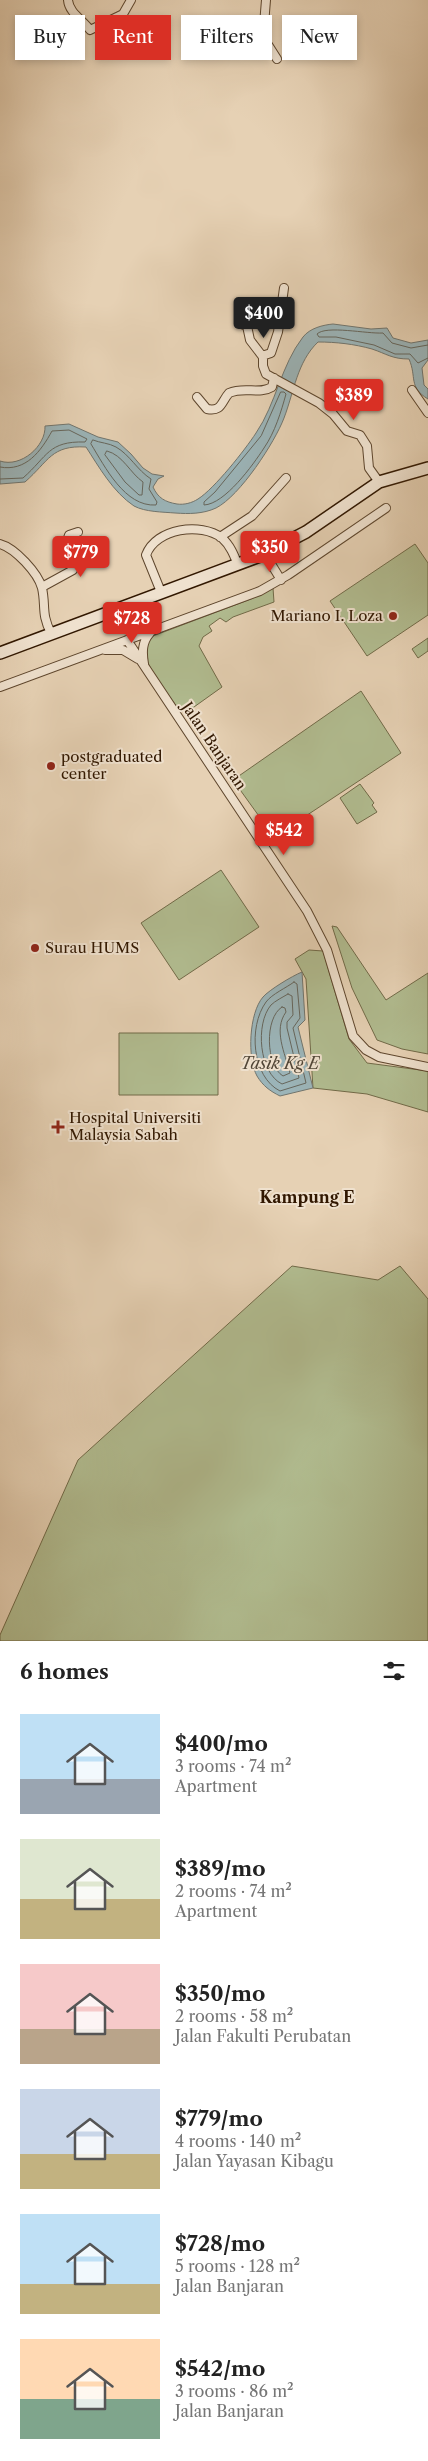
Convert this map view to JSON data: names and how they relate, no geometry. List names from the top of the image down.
{
  "streets": {
    "street": ["Jalan Banjaran"]
  },
  "districts": ["Kampung E"],
  "water": ["Tasik Kg E"],
  "places": {
    "other": ["Mariano I. Loza", "postgraduated center", "Surau HUMS"],
    "health": ["Hospital Universiti Malaysia Sabah"]
  },
  "page": {
    "chip": [
      "Buy",
      "Rent",
      "Filters",
      "New"
    ],
    "price": [
      "$400",
      "$389",
      "$350",
      "$779",
      "$728",
      "$542"
    ],
    "heading": "6 homes",
    "list": [
      {
        "name": "$400/mo",
        "note": "3 rooms · 74 m² · Apartment"
      },
      {
        "name": "$389/mo",
        "note": "2 rooms · 74 m² · Apartment"
      },
      {
        "name": "$350/mo",
        "note": "2 rooms · 58 m² · Jalan Fakulti Perubatan"
      },
      {
        "name": "$779/mo",
        "note": "4 rooms · 140 m² · Jalan Yayasan Kibagu"
      },
      {
        "name": "$728/mo",
        "note": "5 rooms · 128 m² · Jalan Banjaran"
      },
      {
        "name": "$542/mo",
        "note": "3 rooms · 86 m² · Jalan Banjaran"
      }
    ]
  }
}
